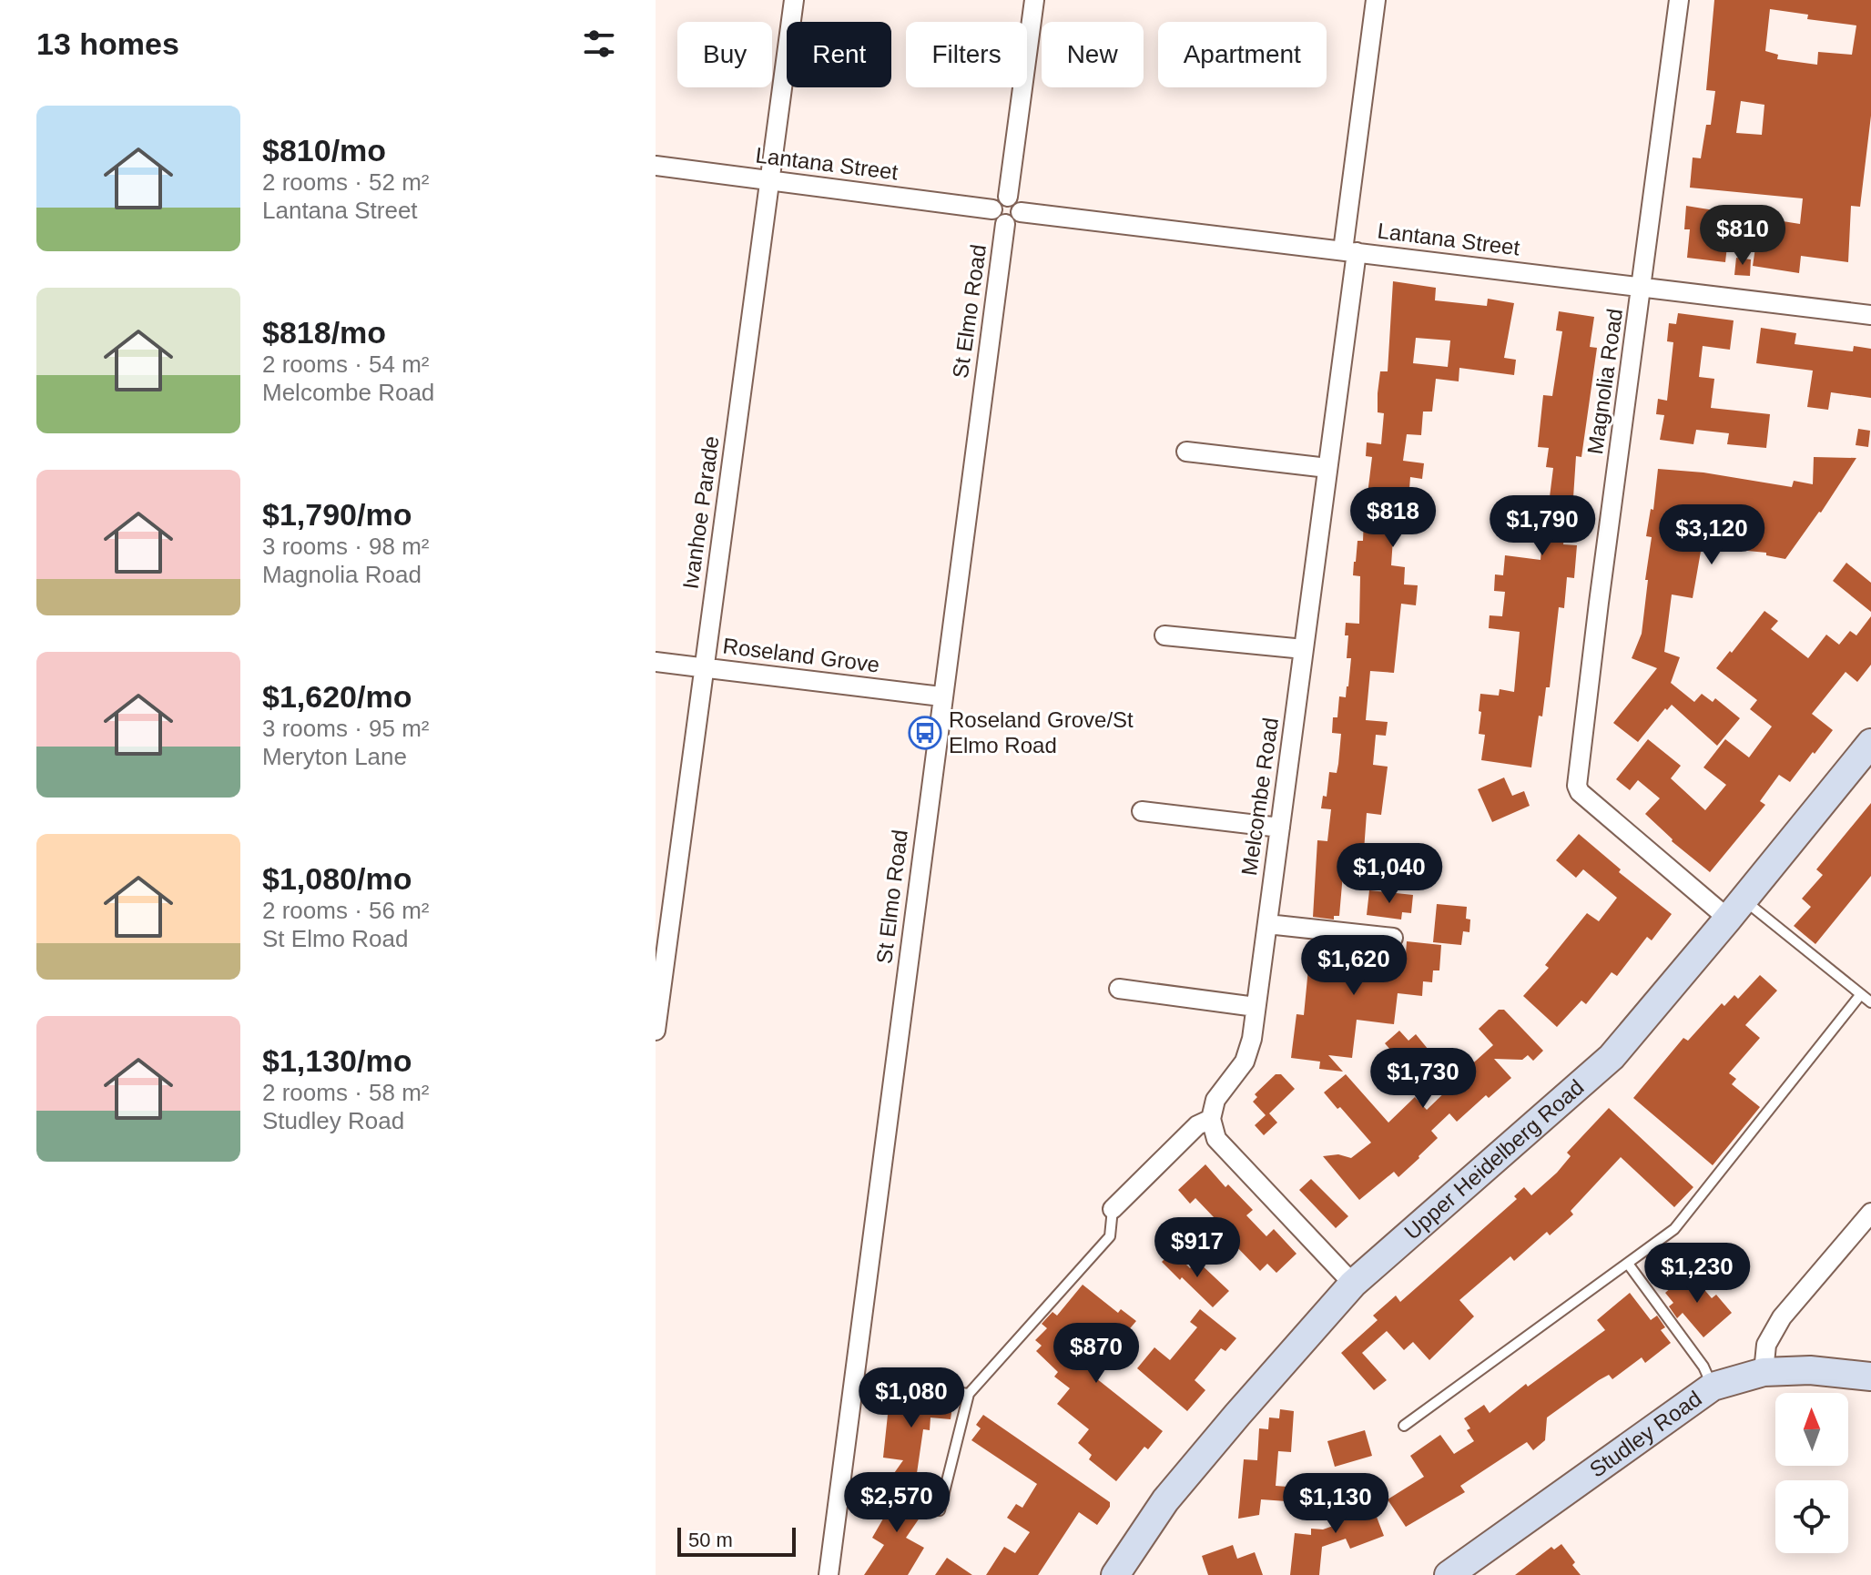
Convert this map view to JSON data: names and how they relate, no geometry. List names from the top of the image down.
{
  "streets": {
    "main road": ["Upper Heidelberg Road", "Studley Road"],
    "street": [
      "Lantana Street",
      "St Elmo Road",
      "Magnolia Road",
      "Ivanhoe Parade",
      "Roseland Grove",
      "Melcombe Road"
    ]
  },
  "crossings": [
    ["Lantana Street", "St Elmo Road"],
    ["Lantana Street", "Magnolia Road"],
    ["Lantana Street", "Ivanhoe Parade"],
    ["Lantana Street", "Melcombe Road"],
    ["St Elmo Road", "Roseland Grove"],
    ["Magnolia Road", "Upper Heidelberg Road"],
    ["Ivanhoe Parade", "Roseland Grove"]
  ],
  "places": {
    "bus stop": ["Roseland Grove/St Elmo Road"]
  },
  "scale_bar": "50 m",
  "north": "top",
  "page": {
    "heading": "13 homes",
    "chip": [
      "Buy",
      "Rent",
      "Filters",
      "New",
      "Apartment"
    ],
    "list": [
      {
        "name": "$810/mo",
        "note": "2 rooms · 52 m² · Lantana Street"
      },
      {
        "name": "$818/mo",
        "note": "2 rooms · 54 m² · Melcombe Road"
      },
      {
        "name": "$1,790/mo",
        "note": "3 rooms · 98 m² · Magnolia Road"
      },
      {
        "name": "$1,620/mo",
        "note": "3 rooms · 95 m² · Meryton Lane"
      },
      {
        "name": "$1,080/mo",
        "note": "2 rooms · 56 m² · St Elmo Road"
      },
      {
        "name": "$1,130/mo",
        "note": "2 rooms · 58 m² · Studley Road"
      }
    ],
    "price": [
      "$810",
      "$818",
      "$1,790",
      "$3,120",
      "$1,040",
      "$1,620",
      "$1,730",
      "$917",
      "$1,230",
      "$870",
      "$1,080",
      "$2,570",
      "$1,130"
    ],
    "scale": "50 m"
  }
}
